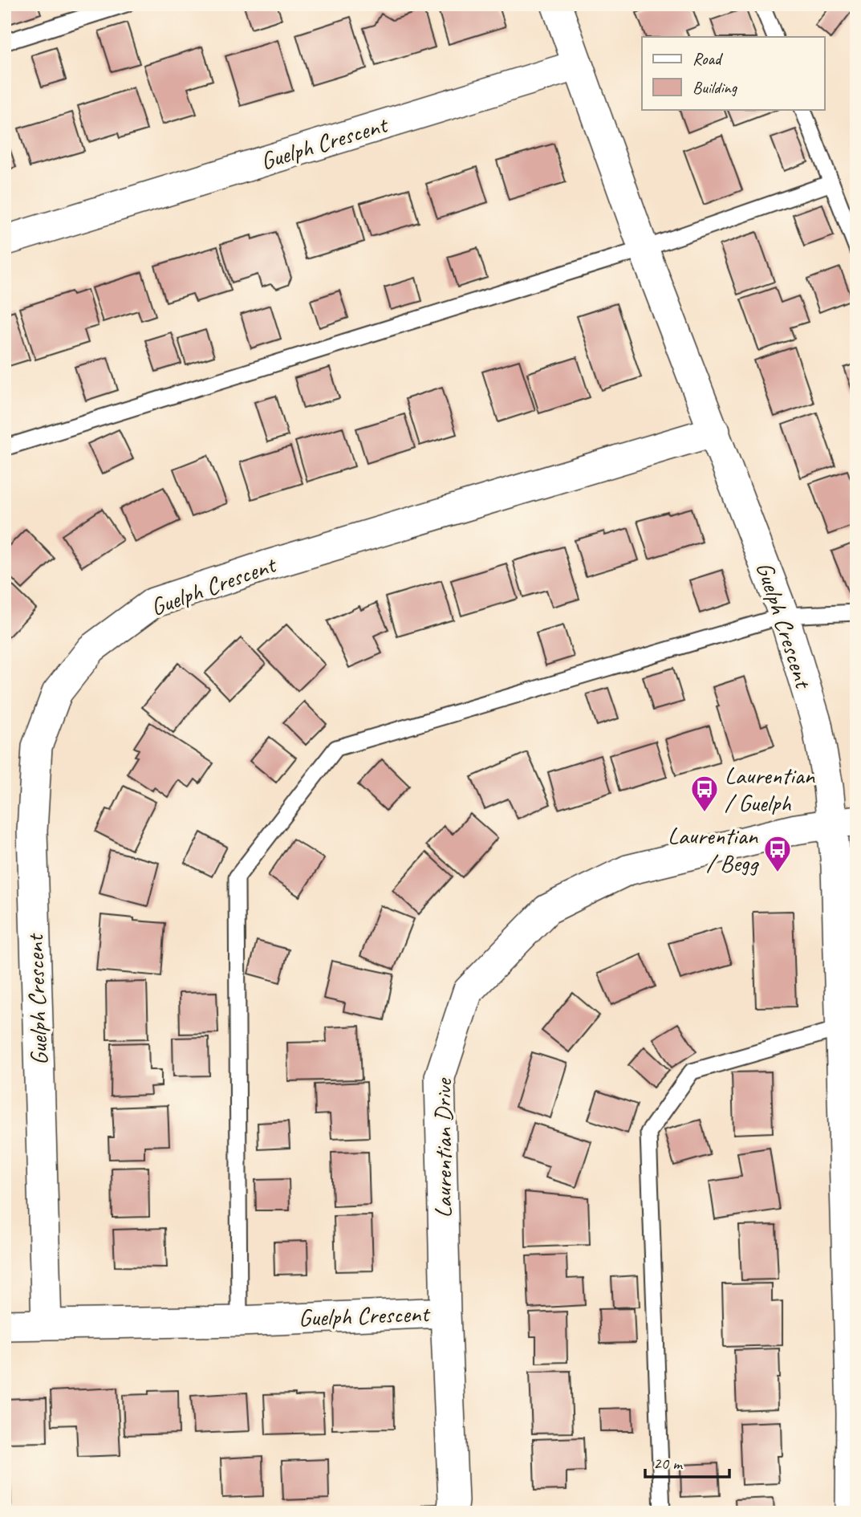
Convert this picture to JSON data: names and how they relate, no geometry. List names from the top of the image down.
{
  "streets": {
    "street": ["Guelph Crescent", "Laurentian Drive"]
  },
  "crossings": [
    ["Guelph Crescent", "Laurentian Drive"]
  ],
  "places": {
    "bus stop": ["Laurentian / Guelph", "Laurentian / Begg"]
  },
  "legend": ["Road", "Building"],
  "scale_bar": "20 m"
}
